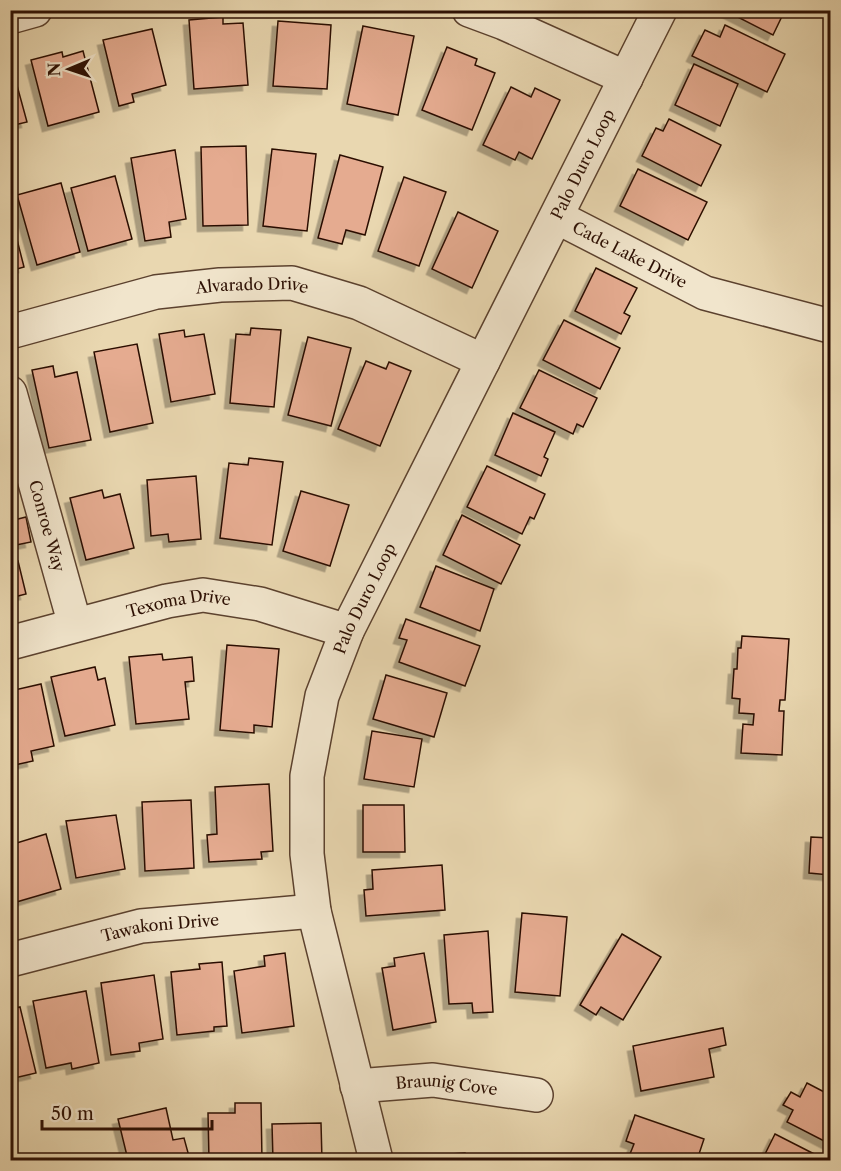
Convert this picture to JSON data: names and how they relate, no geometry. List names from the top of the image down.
{
  "streets": {
    "street": [
      "Palo Duro Loop",
      "Cade Lake Drive",
      "Alvarado Drive",
      "Conroe Way",
      "Texoma Drive",
      "Tawakoni Drive",
      "Braunig Cove"
    ]
  },
  "crossings": [
    ["Palo Duro Loop", "Cade Lake Drive"],
    ["Palo Duro Loop", "Alvarado Drive"],
    ["Palo Duro Loop", "Texoma Drive"],
    ["Palo Duro Loop", "Tawakoni Drive"],
    ["Palo Duro Loop", "Braunig Cove"],
    ["Conroe Way", "Texoma Drive"]
  ],
  "scale_bar": "50 m",
  "north": "left"
}
